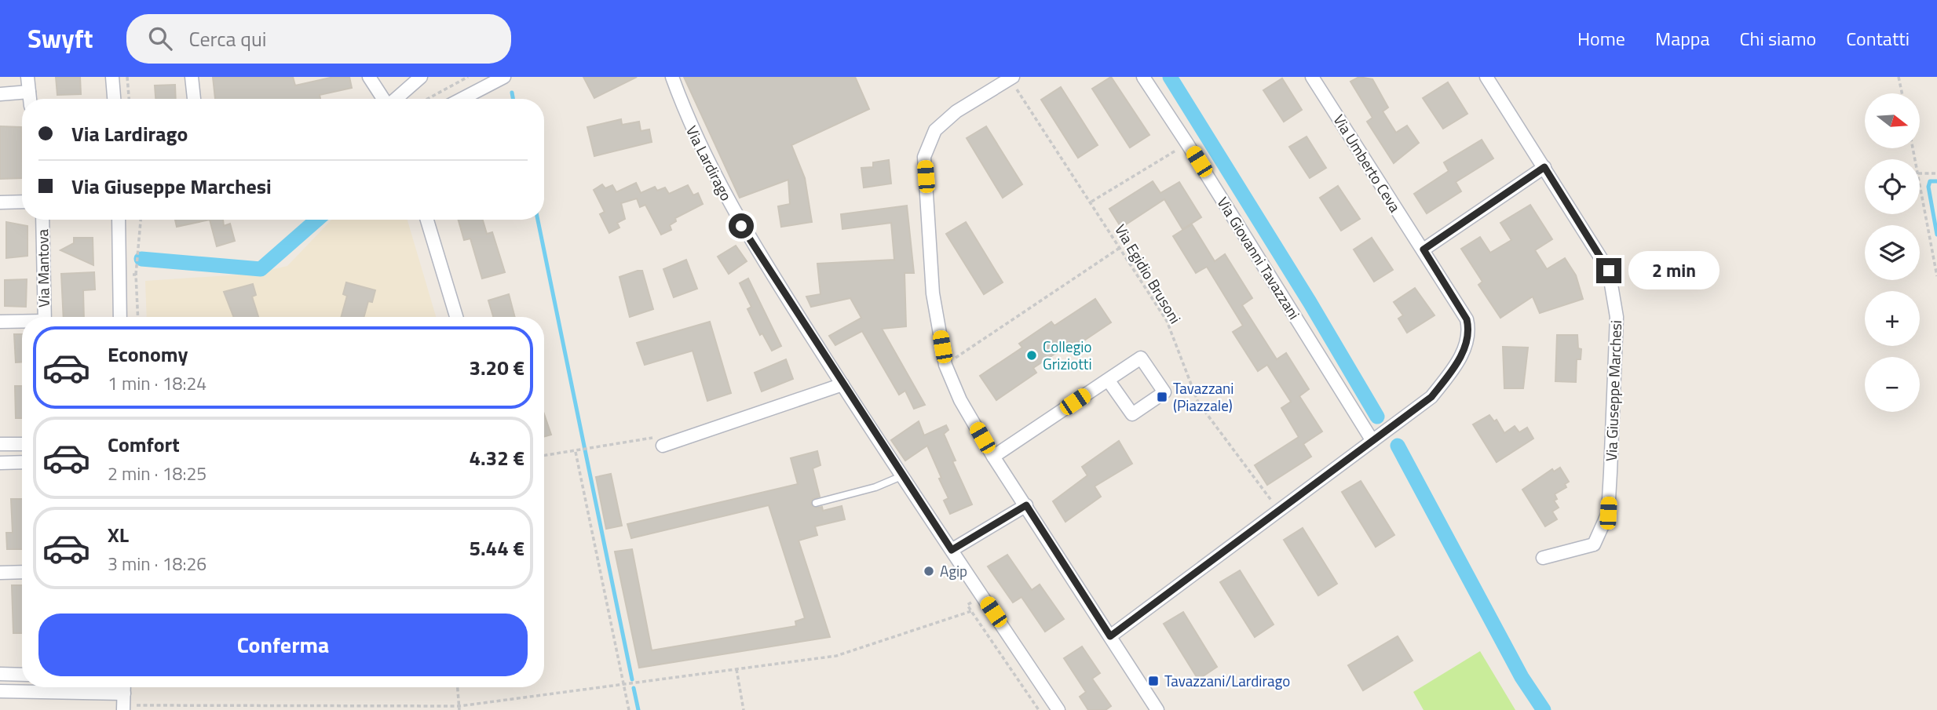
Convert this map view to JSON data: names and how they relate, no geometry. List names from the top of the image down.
{
  "streets": {
    "street": [
      "Via Lardirago",
      "Via Umberto Ceva",
      "Via Giovanni Tavazzani",
      "Via Mantova",
      "Via Giuseppe Marchesi"
    ],
    "path": ["Via Egidio Brusoni"]
  },
  "places": {
    "other": ["Collegio Griziotti", "Agip"],
    "transit": ["Tavazzani (Piazzale)", "Tavazzani/Lardirago"]
  },
  "north": "right",
  "page": {
    "header": "Swyft",
    "search": "Cerca qui",
    "nav": [
      "Home",
      "Mappa",
      "Chi siamo",
      "Contatti"
    ],
    "map_buttons": ["+", "−"],
    "banner": ["Via Lardirago", "Via Giuseppe Marchesi"],
    "bubble": "2 min",
    "list": [
      {
        "name": "Economy",
        "note": "1 min · 18:24",
        "value": "3.20 €"
      },
      {
        "name": "Comfort",
        "note": "2 min · 18:25",
        "value": "4.32 €"
      },
      {
        "name": "XL",
        "note": "3 min · 18:26",
        "value": "5.44 €"
      }
    ],
    "buttons": "Conferma"
  }
}
